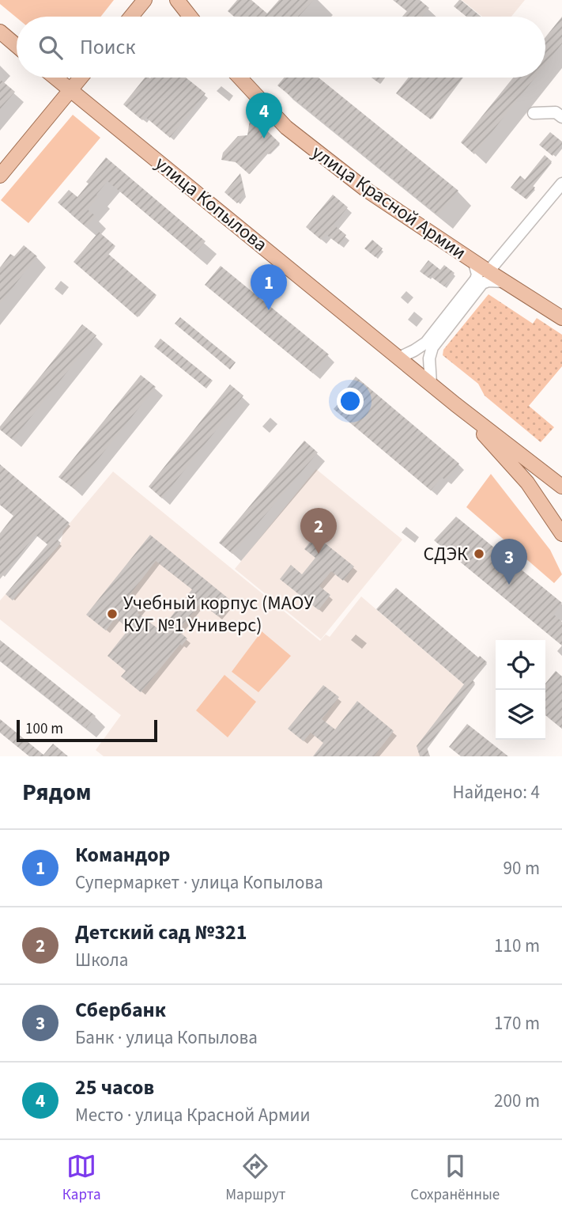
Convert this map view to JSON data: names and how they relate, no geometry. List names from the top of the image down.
{
  "streets": {
    "main road": ["улица Красной Армии", "улица Копылова"]
  },
  "places": ["СДЭК", "Учебный корпус (МАОУ КУГ №1 Универс)"],
  "scale_bar": "100 m",
  "page": {
    "search": "Поиск",
    "pins": [
      "4",
      "1",
      "2",
      "3"
    ],
    "scale": "100 m",
    "heading": ["Рядом", "Найдено: 4"],
    "list": [
      {
        "mark": "1",
        "name": "Командор",
        "note": "Супермаркет · улица Копылова",
        "value": "90 m"
      },
      {
        "mark": "2",
        "name": "Детский сад №321",
        "note": "Школа",
        "value": "110 m"
      },
      {
        "mark": "3",
        "name": "Сбербанк",
        "note": "Банк · улица Копылова",
        "value": "170 m"
      },
      {
        "mark": "4",
        "name": "25 часов",
        "note": "Место · улица Красной Армии",
        "value": "200 m"
      }
    ],
    "nav": ["Карта", "Маршрут", "Сохранённые"]
  }
}
